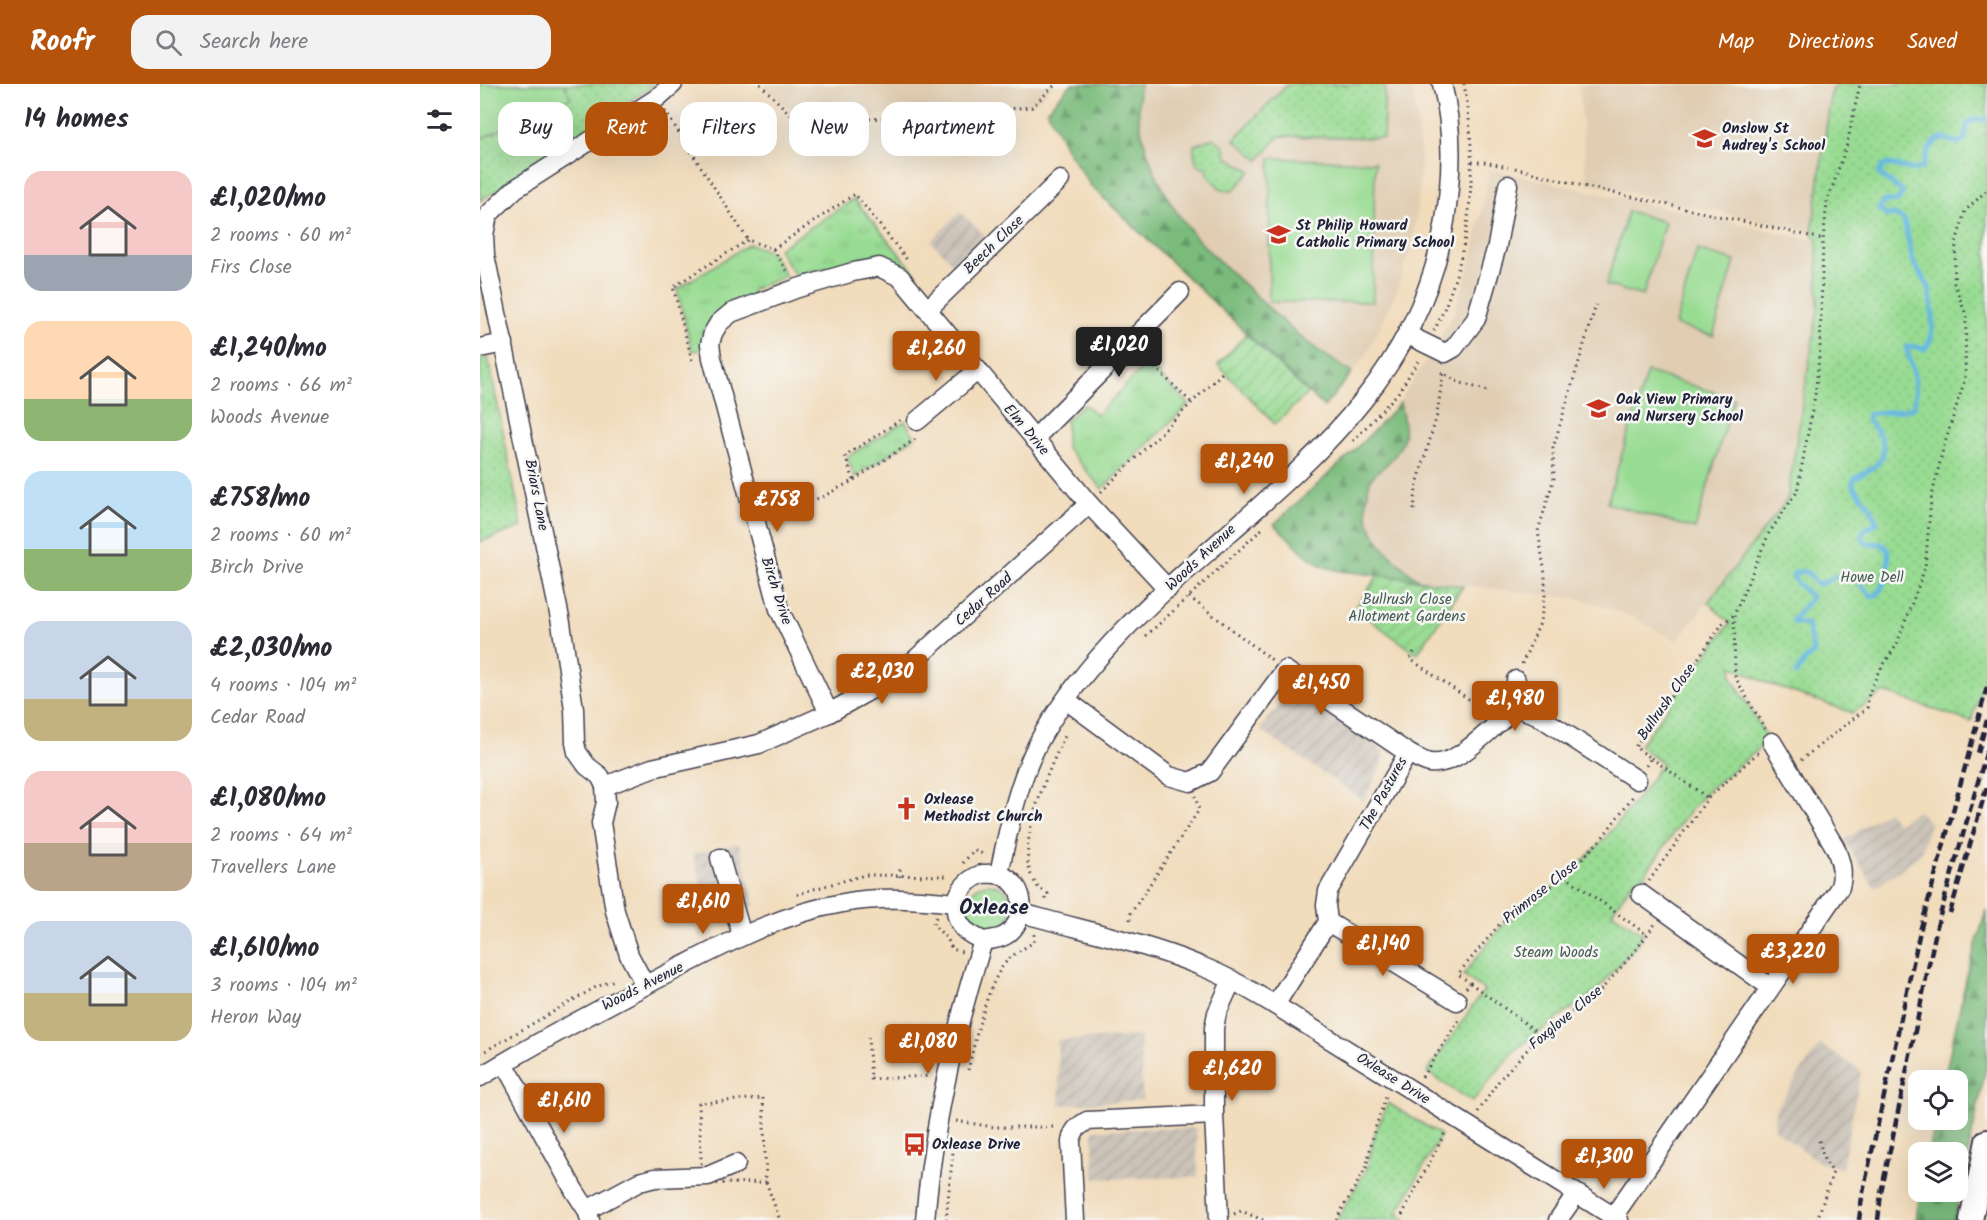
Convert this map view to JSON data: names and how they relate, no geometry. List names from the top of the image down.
{
  "streets": {
    "street": [
      "Beech Close",
      "Elm Drive",
      "Briars Lane",
      "Woods Avenue",
      "Birch Drive",
      "Cedar Road",
      "The Pastures",
      "Oxlease Drive"
    ],
    "path": ["Bullrush Close", "Primrose Close", "Foxglove Close"]
  },
  "crossings": [
    ["Beech Close", "Elm Drive"],
    ["Elm Drive", "Woods Avenue"],
    ["Elm Drive", "Birch Drive"],
    ["Elm Drive", "Cedar Road"],
    ["Briars Lane", "Cedar Road"],
    ["Woods Avenue", "Oxlease Drive"],
    ["Birch Drive", "Cedar Road"],
    ["Foxglove Close", "Oxlease Drive"]
  ],
  "districts": ["Oxlease"],
  "parks": ["Howe Dell", "Bullrush Close Allotment Gardens", "Steam Woods"],
  "places": {
    "school or university": ["Onslow St Audrey's School", "St Philip Howard Catholic Primary School", "Oak View Primary and Nursery School"],
    "church": ["Oxlease Methodist Church"],
    "bus stop": ["Oxlease Drive"]
  },
  "page": {
    "header": "Roofr",
    "search": "Search here",
    "nav": ["Map", "Directions", "Saved"],
    "heading": "14 homes",
    "chip": [
      "Buy",
      "Rent",
      "Filters",
      "New",
      "Apartment"
    ],
    "list": [
      {
        "name": "£1,020/mo",
        "note": "2 rooms · 60 m² · Firs Close"
      },
      {
        "name": "£1,240/mo",
        "note": "2 rooms · 66 m² · Woods Avenue"
      },
      {
        "name": "£758/mo",
        "note": "2 rooms · 60 m² · Birch Drive"
      },
      {
        "name": "£2,030/mo",
        "note": "4 rooms · 104 m² · Cedar Road"
      },
      {
        "name": "£1,080/mo",
        "note": "2 rooms · 64 m² · Travellers Lane"
      },
      {
        "name": "£1,610/mo",
        "note": "3 rooms · 104 m² · Heron Way"
      }
    ],
    "price": [
      "£1,020",
      "£1,260",
      "£1,240",
      "£758",
      "£2,030",
      "£1,450",
      "£1,980",
      "£1,610",
      "£1,140",
      "£3,220",
      "£1,080",
      "£1,620",
      "£1,610",
      "£1,300"
    ]
  }
}
